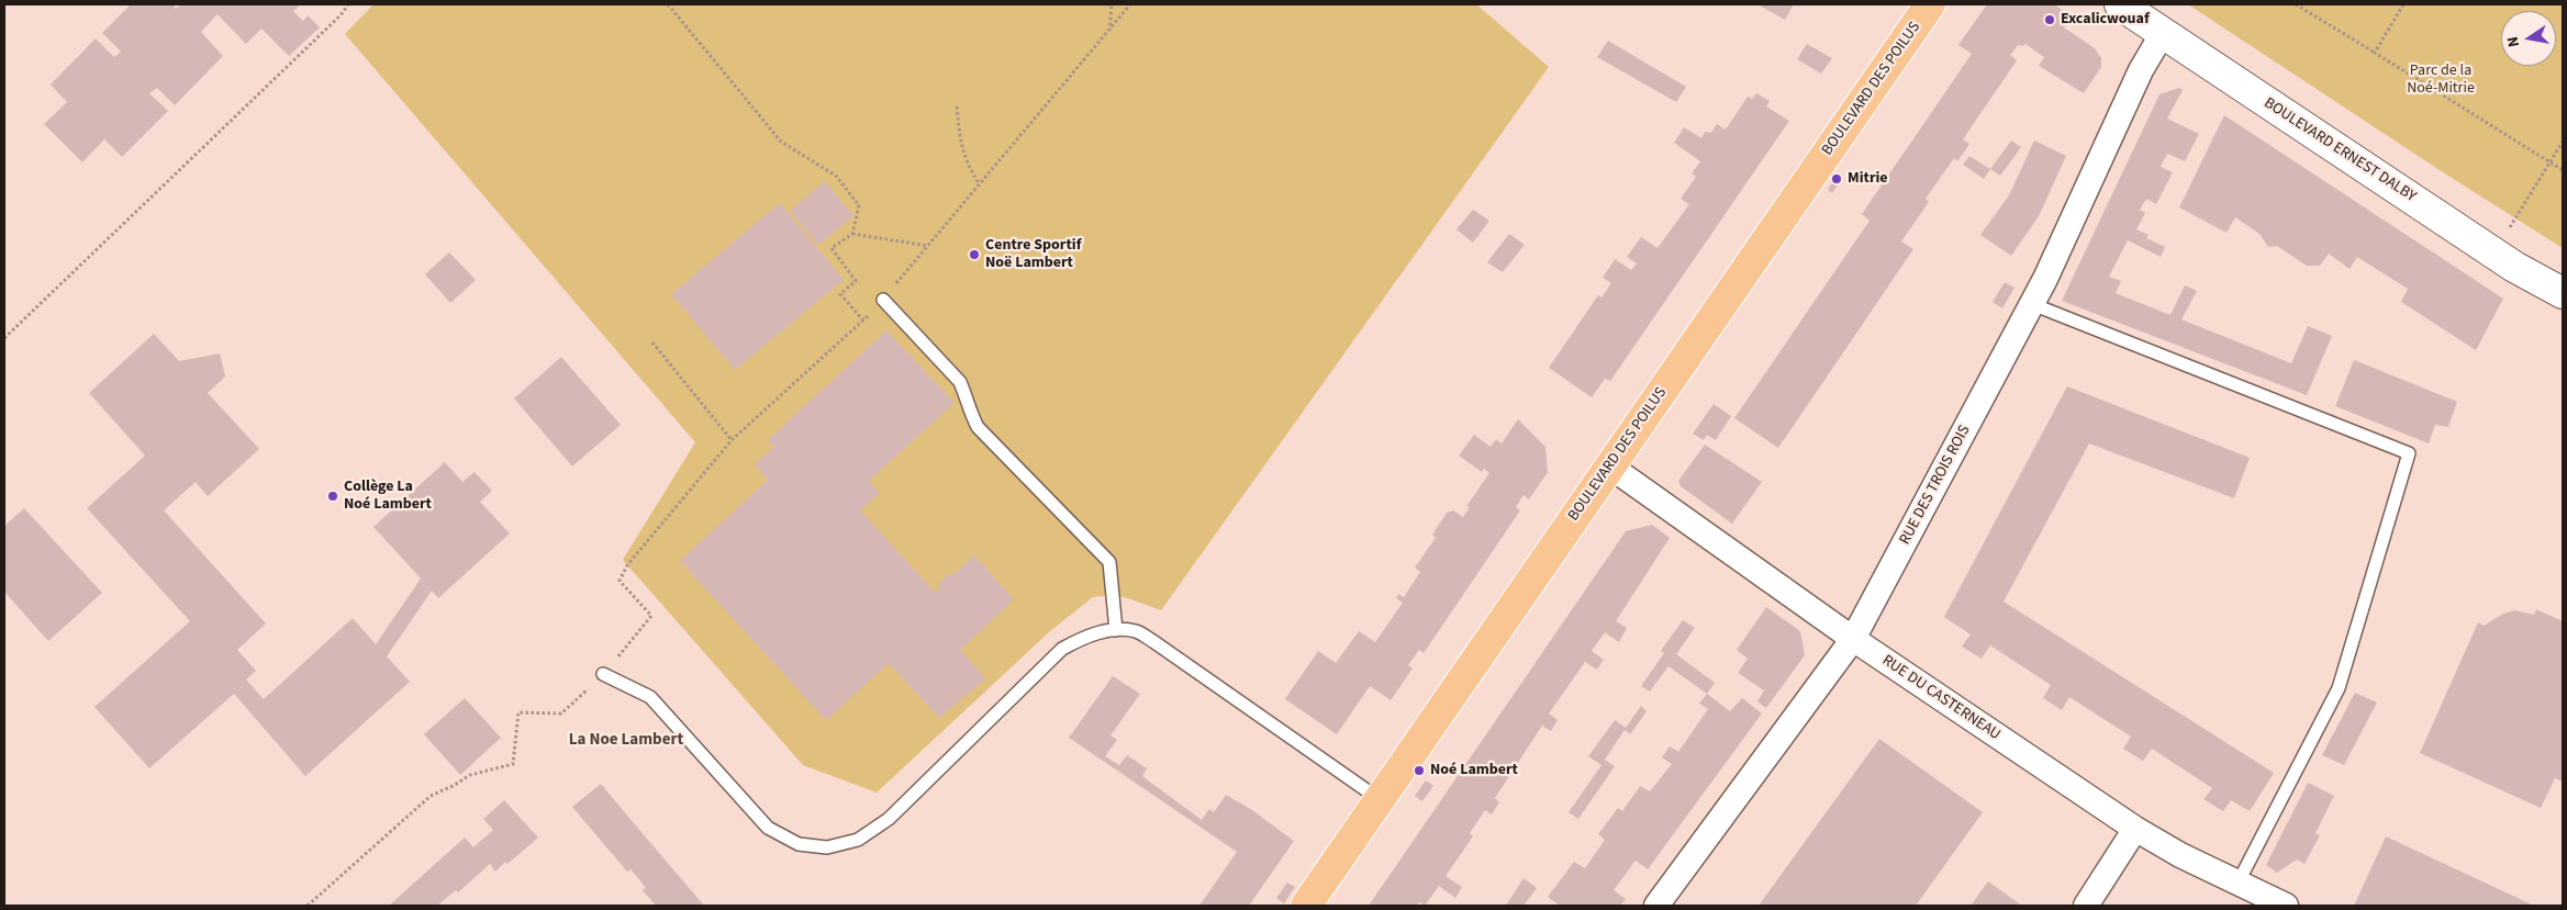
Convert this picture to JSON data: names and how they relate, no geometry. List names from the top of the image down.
{
  "streets": {
    "main road": ["BOULEVARD DES POILUS"],
    "street": ["BOULEVARD ERNEST DALBY", "RUE DES TROIS ROIS", "RUE DU CASTERNEAU"]
  },
  "crossings": [
    ["BOULEVARD DES POILUS", "RUE DU CASTERNEAU"],
    ["BOULEVARD ERNEST DALBY", "RUE DES TROIS ROIS"],
    ["RUE DES TROIS ROIS", "RUE DU CASTERNEAU"]
  ],
  "districts": ["La Noe Lambert"],
  "parks": ["Parc de la Noé-Mitrie"],
  "places": [
    "Excalicwouaf",
    "Mitrie",
    "Centre Sportif Noë Lambert",
    "Collège La Noé Lambert",
    "Noé Lambert"
  ],
  "north": "left"
}
